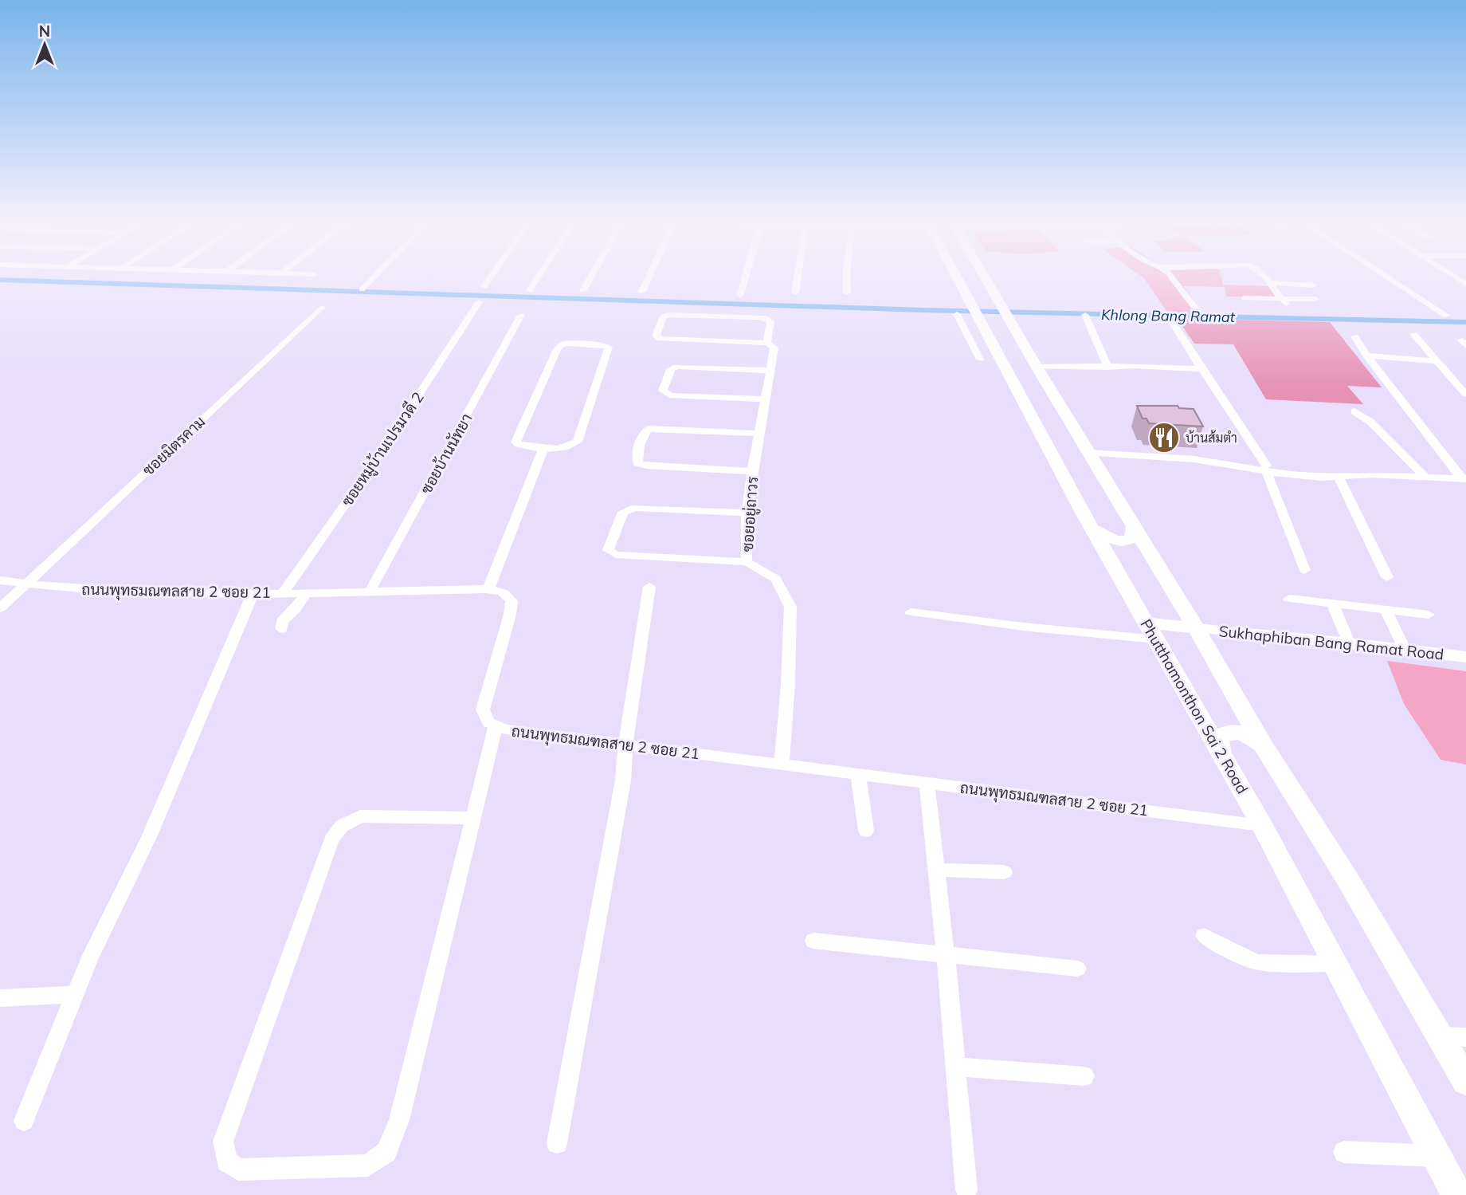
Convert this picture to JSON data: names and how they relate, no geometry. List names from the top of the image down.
{
  "streets": {
    "main road": ["Phutthamonthon Sai 2 Road"],
    "street": [
      "ซอยมิตรคาม",
      "ซอยหมู่บ้านเปรมวดี 2",
      "ซอยบ้านนัทยา",
      "ซอยอยู่ถาวร",
      "ถนนพุทธมณฑลสาย 2 ซอย 21",
      "Sukhaphiban Bang Ramat Road"
    ]
  },
  "crossings": [
    ["ซอยมิตรคาม", "ถนนพุทธมณฑลสาย 2 ซอย 21"],
    ["ซอยหมู่บ้านเปรมวดี 2", "ถนนพุทธมณฑลสาย 2 ซอย 21"],
    ["ซอยบ้านนัทยา", "ถนนพุทธมณฑลสาย 2 ซอย 21"],
    ["ซอยอยู่ถาวร", "ถนนพุทธมณฑลสาย 2 ซอย 21"],
    ["ถนนพุทธมณฑลสาย 2 ซอย 21", "Phutthamonthon Sai 2 Road"],
    ["Sukhaphiban Bang Ramat Road", "Phutthamonthon Sai 2 Road"]
  ],
  "water": ["Khlong Bang Ramat"],
  "places": {
    "restaurant": ["บ้านส้มตำ"]
  },
  "north": "top"
}
